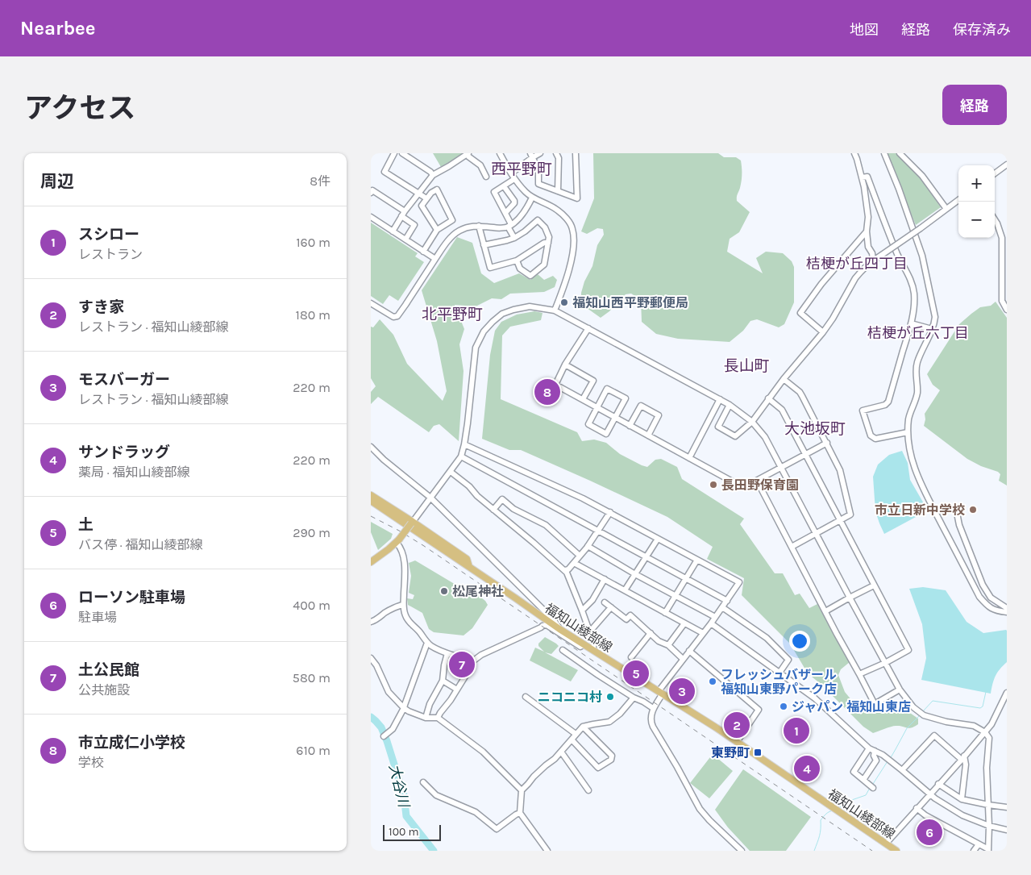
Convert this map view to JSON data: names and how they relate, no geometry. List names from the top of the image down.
{
  "streets": {
    "main road": ["福知山綾部線"]
  },
  "districts": [
    "西平野町",
    "桔梗が丘四丁目",
    "北平野町",
    "桔梗が丘六丁目",
    "長山町",
    "大池坂町"
  ],
  "water": ["大谷川"],
  "places": {
    "other": [
      "福知山西平野郵便局",
      "長田野保育園",
      "市立日新中学校",
      "松尾神社",
      "フレッシュバザール 福知山東野パーク店",
      "ニコニコ村",
      "ジャパン 福知山東店"
    ],
    "transit": ["東野町"]
  },
  "scale_bar": "100 m",
  "page": {
    "header": "Nearbee",
    "nav": ["地図", "経路", "保存済み"],
    "title": "アクセス",
    "buttons": "経路",
    "heading": ["周辺", "8件"],
    "map_buttons": ["+", "−"],
    "list": [
      {
        "mark": "1",
        "name": "スシロー",
        "note": "レストラン",
        "value": "160 m"
      },
      {
        "mark": "2",
        "name": "すき家",
        "note": "レストラン · 福知山綾部線",
        "value": "180 m"
      },
      {
        "mark": "3",
        "name": "モスバーガー",
        "note": "レストラン · 福知山綾部線",
        "value": "220 m"
      },
      {
        "mark": "4",
        "name": "サンドラッグ",
        "note": "薬局 · 福知山綾部線",
        "value": "220 m"
      },
      {
        "mark": "5",
        "name": "土",
        "note": "バス停 · 福知山綾部線",
        "value": "290 m"
      },
      {
        "mark": "6",
        "name": "ローソン駐車場",
        "note": "駐車場",
        "value": "400 m"
      },
      {
        "mark": "7",
        "name": "土公民館",
        "note": "公共施設",
        "value": "580 m"
      },
      {
        "mark": "8",
        "name": "市立成仁小学校",
        "note": "学校",
        "value": "610 m"
      }
    ],
    "pins": [
      "8",
      "7",
      "5",
      "3",
      "2",
      "1",
      "4",
      "6"
    ],
    "scale": "100 m"
  }
}
